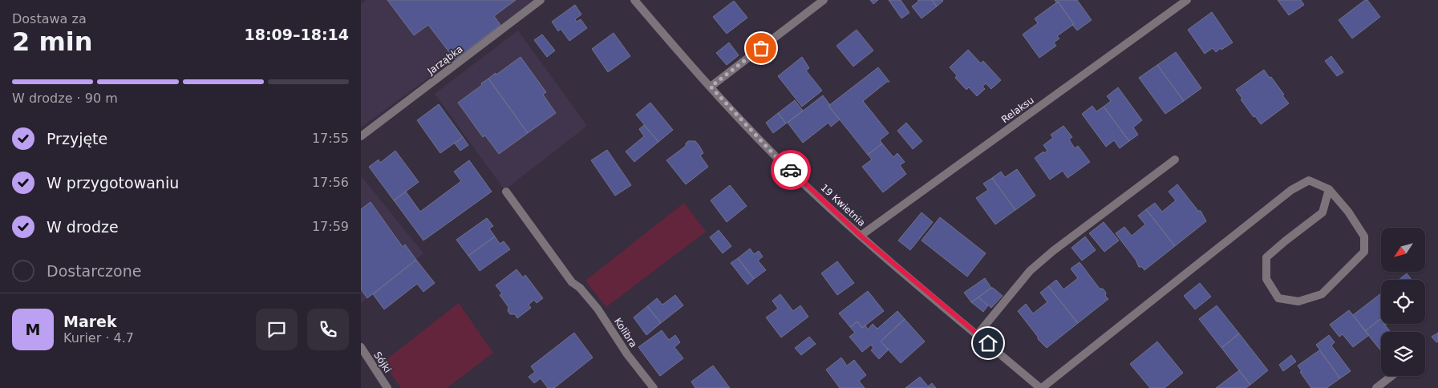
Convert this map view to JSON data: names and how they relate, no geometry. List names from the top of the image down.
{
  "streets": {
    "street": [
      "Jarząbka",
      "Relaksu",
      "19 Kwietnia",
      "Kolibra",
      "Sójki"
    ]
  },
  "crossings": [
    ["Relaksu", "19 Kwietnia"]
  ],
  "north": "bottom left",
  "page": {
    "heading": ["2 min", "Dostawa za", "18:09–18:14"],
    "panel": ["Marek", "Kurier · 4.7"],
    "bar": "W drodze · 90 m",
    "list": [
      ["Przyjęte", "17:55"],
      ["W przygotowaniu", "17:56"],
      ["W drodze", "17:59"],
      "Dostarczone"
    ],
    "round": "M"
  }
}
